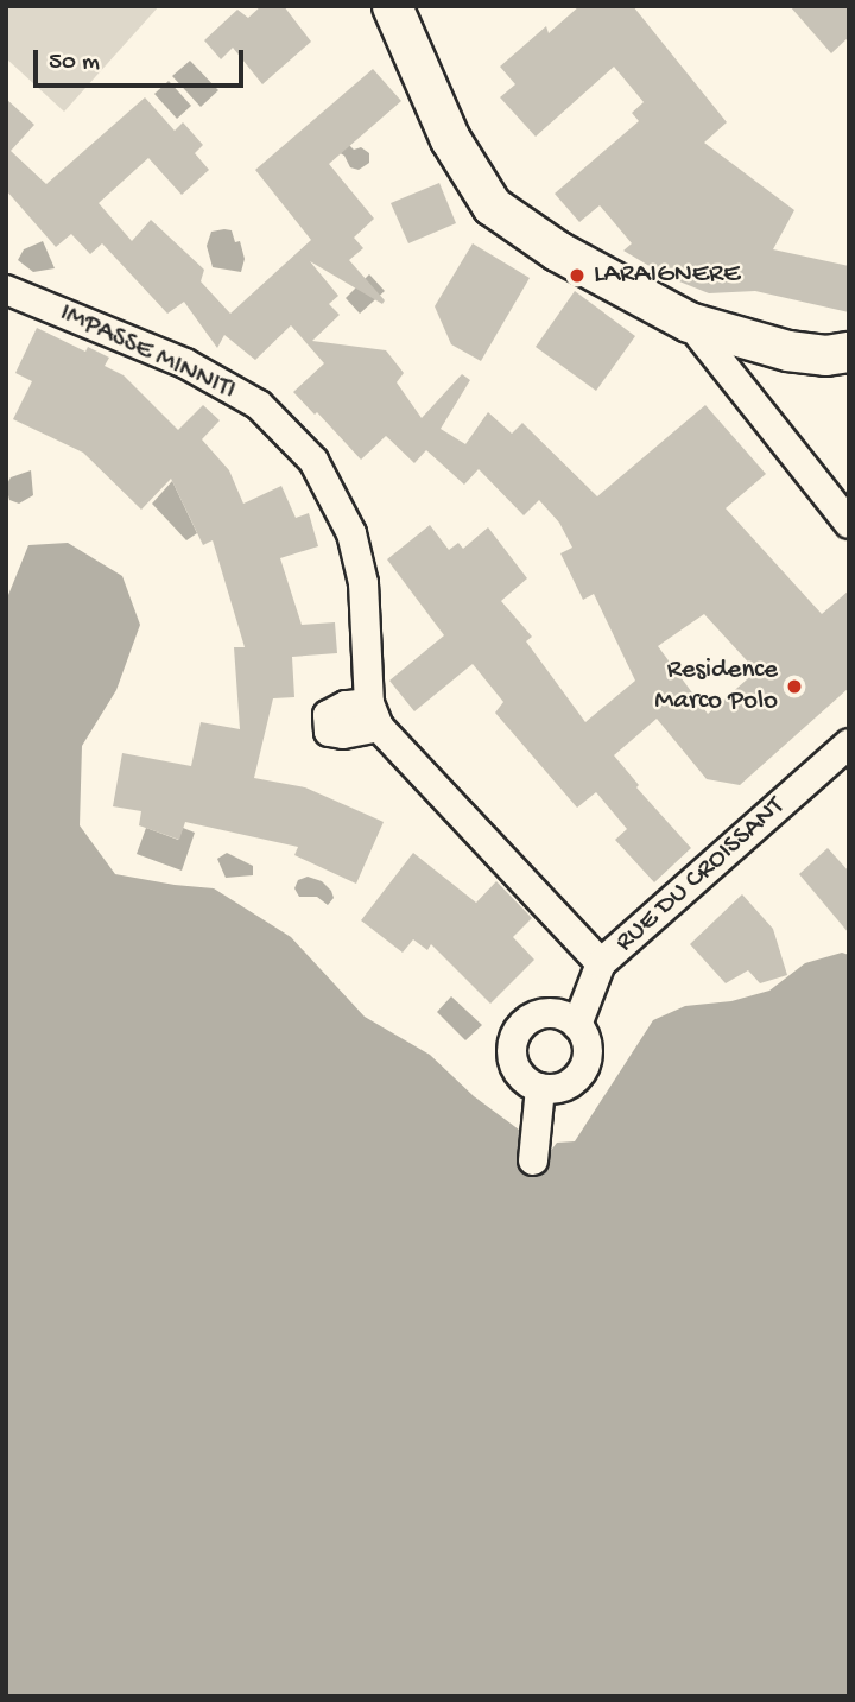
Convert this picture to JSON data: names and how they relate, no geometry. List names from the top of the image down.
{
  "streets": {
    "street": ["IMPASSE MINNITI", "RUE DU CROISSANT"]
  },
  "crossings": [
    ["IMPASSE MINNITI", "RUE DU CROISSANT"]
  ],
  "places": ["LARAIGNERE", "Residence Marco Polo"],
  "scale_bar": "50 m"
}
